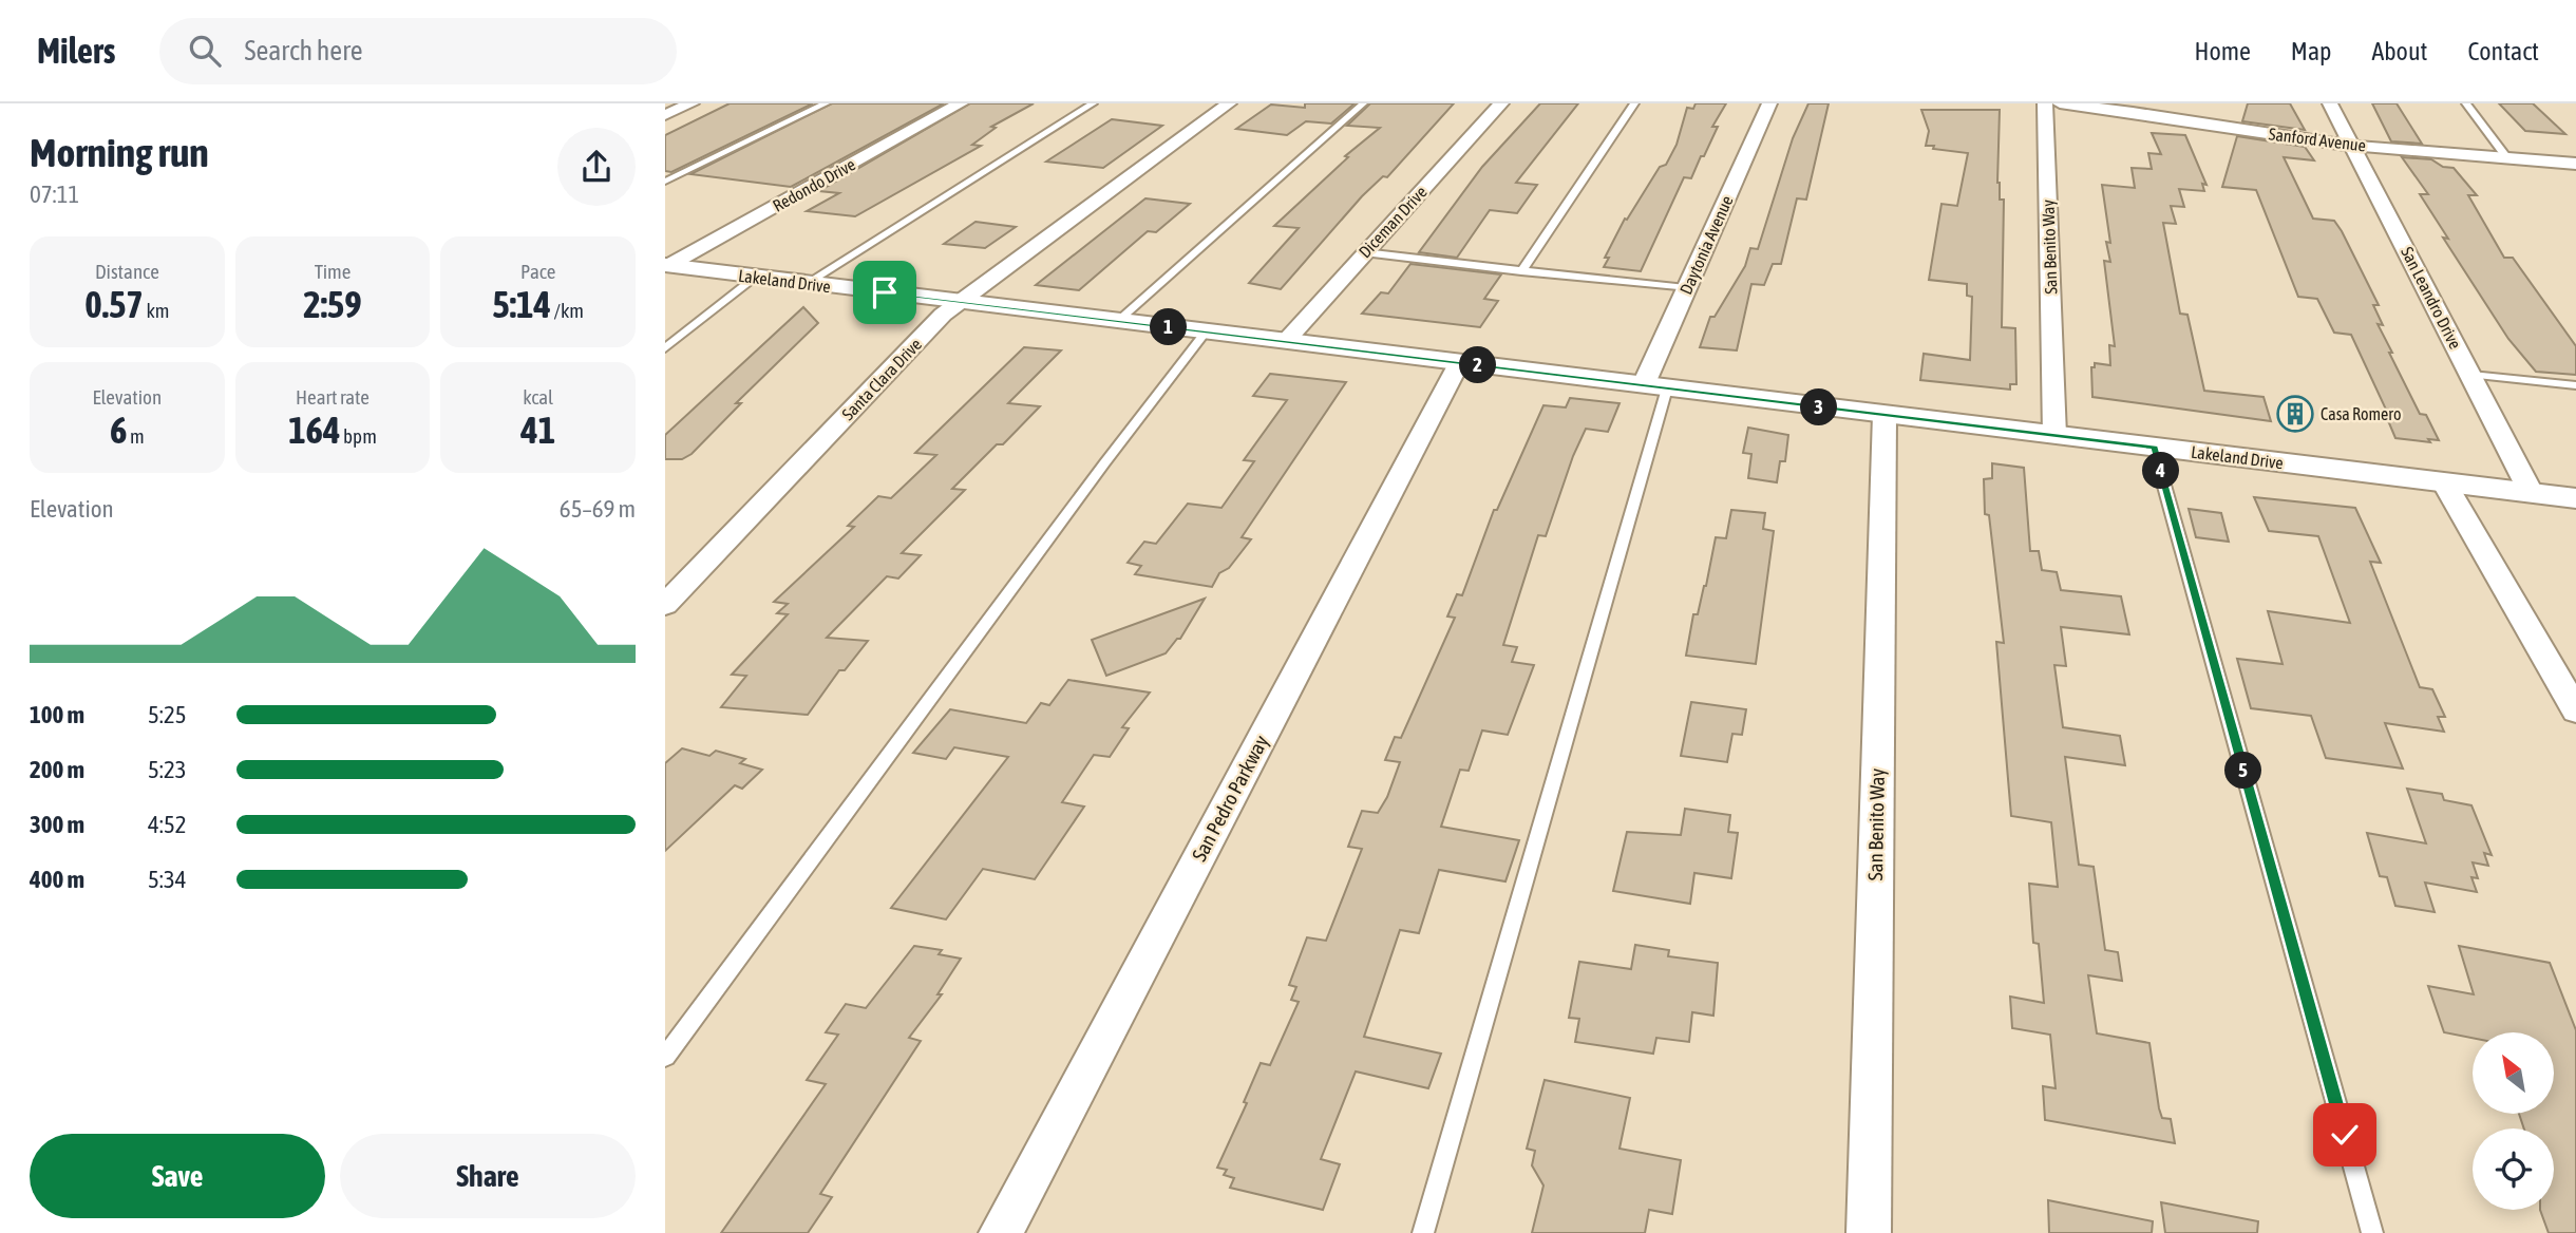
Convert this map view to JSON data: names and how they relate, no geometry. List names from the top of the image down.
{
  "streets": {
    "street": [
      "Sanford Avenue",
      "Redondo Drive",
      "Diceman Drive",
      "Daytonia Avenue",
      "San Benito Way",
      "Lakeland Drive",
      "San Leandro Drive",
      "Santa Clara Drive",
      "San Pedro Parkway"
    ]
  },
  "crossings": [
    ["Sanford Avenue", "San Leandro Drive"],
    ["Redondo Drive", "Lakeland Drive"],
    ["Diceman Drive", "Lakeland Drive"],
    ["Daytonia Avenue", "Lakeland Drive"],
    ["San Benito Way", "Lakeland Drive"],
    ["Lakeland Drive", "San Leandro Drive"],
    ["Lakeland Drive", "Santa Clara Drive"],
    ["Lakeland Drive", "San Pedro Parkway"]
  ],
  "places": {
    "building": ["Casa Romero"]
  },
  "north": "top left",
  "page": {
    "header": "Milers",
    "search": "Search here",
    "nav": [
      "Home",
      "Map",
      "About",
      "Contact"
    ],
    "heading": ["Morning run", "07:11"],
    "stats": [
      ["Distance", "0.57 km"],
      ["Time", "2:59"],
      ["Pace", "5:14 /km"],
      ["Elevation", "6 m"],
      ["Heart rate", "164 bpm"],
      ["kcal", "41"]
    ],
    "pins": [
      "1",
      "2",
      "3",
      "4",
      "5"
    ],
    "chart": ["Elevation", "65–69 m"],
    "list": [
      {
        "name": "100 m",
        "note": "5:25"
      },
      {
        "name": "200 m",
        "note": "5:23"
      },
      {
        "name": "300 m",
        "note": "4:52"
      },
      {
        "name": "400 m",
        "note": "5:34"
      }
    ],
    "buttons": ["Save", "Share"]
  }
}
